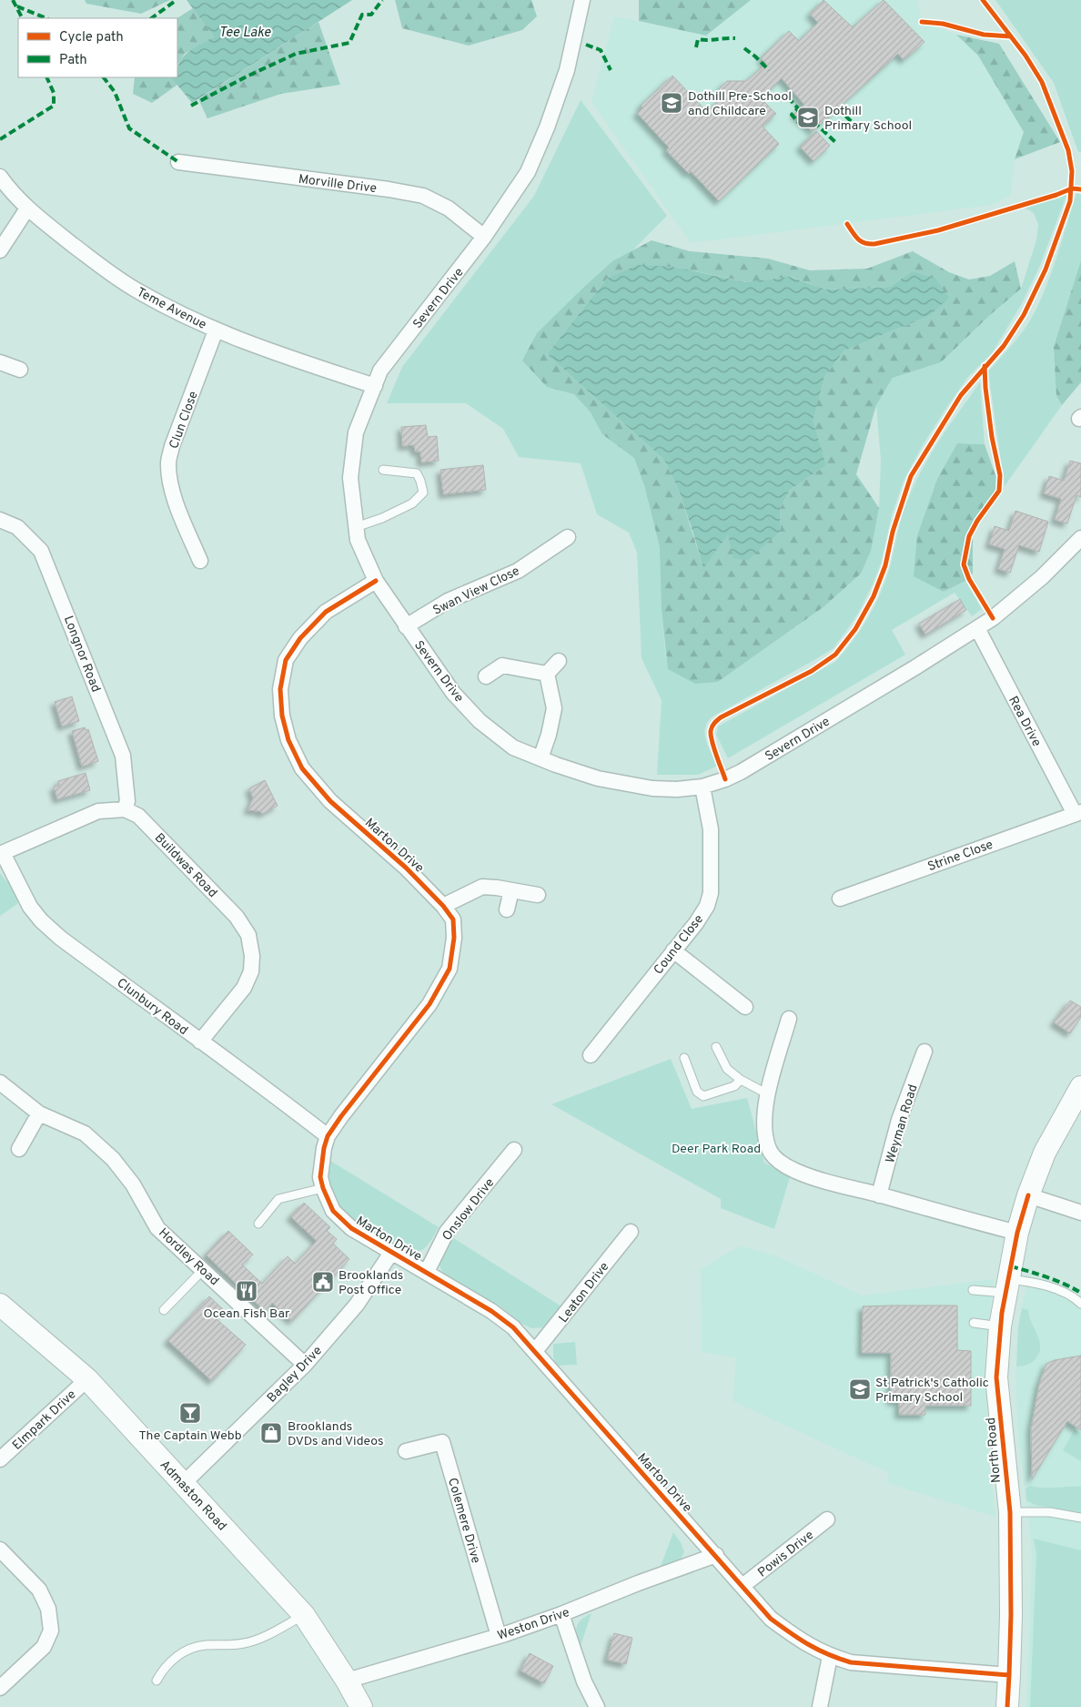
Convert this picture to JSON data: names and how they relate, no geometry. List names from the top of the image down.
{
  "streets": {
    "street": [
      "Morville Drive",
      "Severn Drive",
      "Teme Avenue",
      "Clun Close",
      "Swan View Close",
      "Longnor Road",
      "Rea Drive",
      "Marton Drive",
      "Strine Close",
      "Buildwas Road",
      "Cound Close",
      "Clunbury Road",
      "Weyman Road",
      "Onslow Drive",
      "Hordley Road",
      "Leaton Drive",
      "Bagley Drive",
      "Elmpark Drive",
      "North Road",
      "Admaston Road",
      "Colemere Drive",
      "Powis Drive",
      "Weston Drive"
    ]
  },
  "crossings": [
    ["Morville Drive", "Severn Drive"],
    ["Severn Drive", "Teme Avenue"],
    ["Severn Drive", "Swan View Close"],
    ["Severn Drive", "Rea Drive"],
    ["Severn Drive", "Marton Drive"],
    ["Severn Drive", "Cound Close"],
    ["Teme Avenue", "Clun Close"],
    ["Longnor Road", "Buildwas Road"],
    ["Rea Drive", "Strine Close"],
    ["Marton Drive", "Clunbury Road"],
    ["Marton Drive", "Onslow Drive"],
    ["Marton Drive", "Leaton Drive"],
    ["Marton Drive", "Bagley Drive"],
    ["Marton Drive", "North Road"],
    ["Marton Drive", "Powis Drive"],
    ["Marton Drive", "Weston Drive"],
    ["Buildwas Road", "Clunbury Road"],
    ["Hordley Road", "Bagley Drive"],
    ["Bagley Drive", "Admaston Road"],
    ["Elmpark Drive", "Admaston Road"],
    ["Admaston Road", "Weston Drive"],
    ["Colemere Drive", "Weston Drive"]
  ],
  "water": ["Tee Lake"],
  "parks": ["Deer Park Road"],
  "places": {
    "school or university": ["Dothill Pre-School and Childcare", "Dothill Primary School", "St Patrick's Catholic Primary School"],
    "public building": ["Brooklands Post Office"],
    "restaurant": ["Ocean Fish Bar"],
    "bar": ["The Captain Webb"],
    "shop": ["Brooklands DVDs and Videos"]
  },
  "legend": ["Cycle path", "Path"]
}
